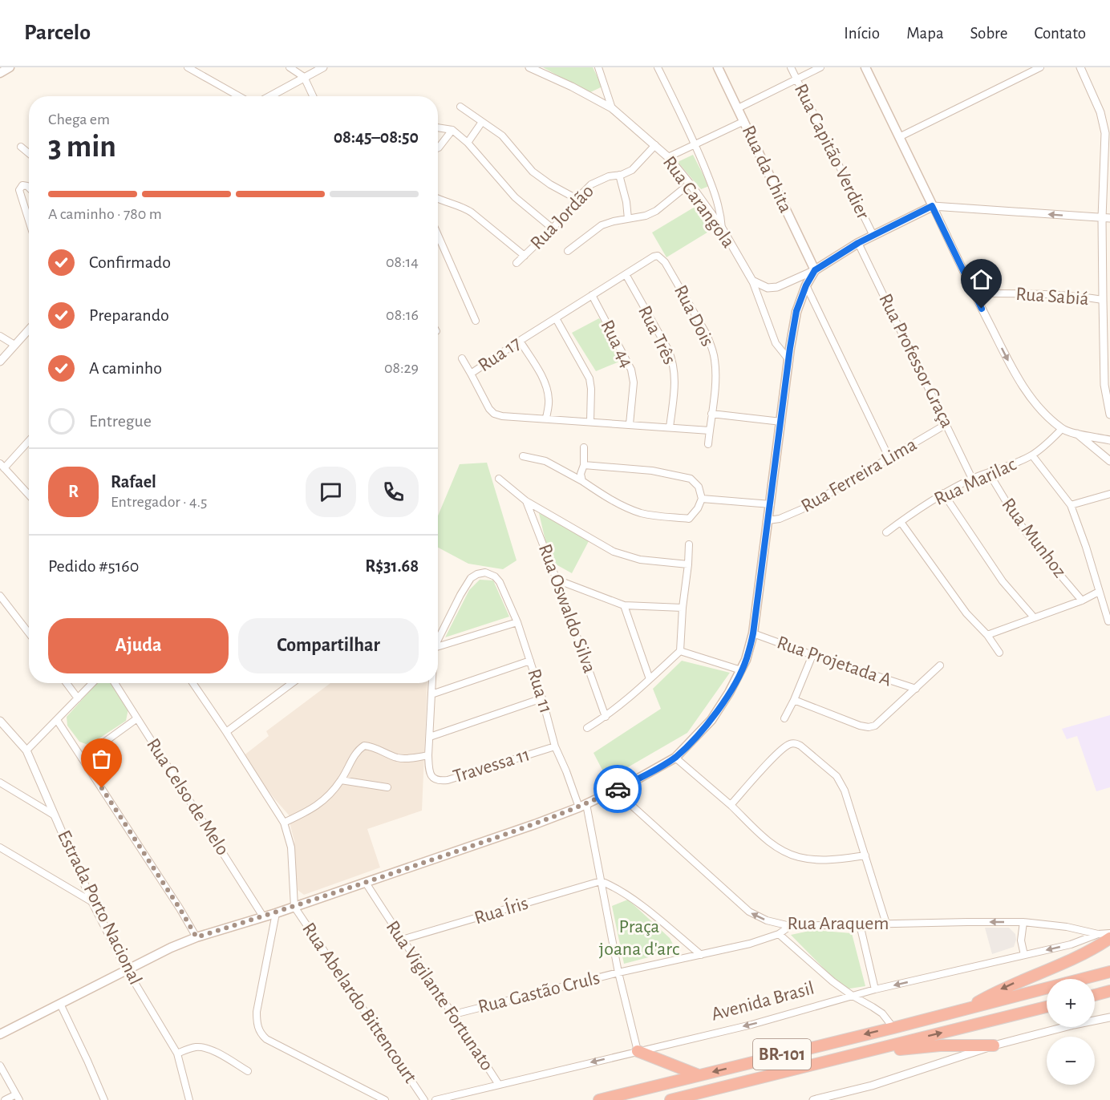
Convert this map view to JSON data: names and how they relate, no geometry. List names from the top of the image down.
{
  "streets": {
    "highway": ["BR-101"],
    "main road": ["Rua da Chita"],
    "street": [
      "Rua Capitão Verdier",
      "Rua Carangola",
      "Rua Jordão",
      "Rua Sabiá",
      "Rua Dois",
      "Rua Três",
      "Rua 44",
      "Rua 17",
      "Rua Professor Graça",
      "Rua Ferreira Lima",
      "Rua Marilac",
      "Rua Munhoz",
      "Rua Oswaldo Silva",
      "Rua Projetada A",
      "Rua 11",
      "Travessa 11",
      "Rua Celso de Melo",
      "Estrada Porto Nacional",
      "Rua Íris",
      "Rua Araquem",
      "Rua Gastão Cruls",
      "Rua Vigilante Fortunato",
      "Avenida Brasil",
      "Rua Abelardo Bittencourt"
    ]
  },
  "crossings": [
    ["Rua Carangola", "Rua Jordão"],
    ["Rua Dois", "Rua 17"],
    ["Rua Três", "Rua 17"],
    ["Rua 44", "Rua 17"],
    ["Rua Professor Graça", "Rua Ferreira Lima"],
    ["Rua Professor Graça", "Rua Marilac"],
    ["Rua Marilac", "Rua Munhoz"],
    ["Rua 11", "Travessa 11"],
    ["Rua 11", "Rua Íris"],
    ["Rua 11", "Rua Gastão Cruls"],
    ["Rua 11", "Avenida Brasil"],
    ["Rua Íris", "Rua Vigilante Fortunato"],
    ["Rua Araquem", "Rua Gastão Cruls"],
    ["Rua Araquem", "Avenida Brasil"],
    ["Rua Gastão Cruls", "Rua Vigilante Fortunato"],
    ["Rua Vigilante Fortunato", "Avenida Brasil"]
  ],
  "one_way": ["Rua Araquem", "Avenida Brasil"],
  "parks": ["Praça joana d'arc"],
  "page": {
    "header": "Parcelo",
    "nav": [
      "Início",
      "Mapa",
      "Sobre",
      "Contato"
    ],
    "heading": ["3 min", "Chega em", "08:45–08:50"],
    "panel": [
      "Rafael",
      "Entregador · 4.5",
      "Pedido #5160",
      "R$31.68"
    ],
    "bar": "A caminho · 780 m",
    "list": [
      ["Confirmado", "08:14"],
      ["Preparando", "08:16"],
      ["A caminho", "08:29"],
      "Entregue"
    ],
    "round": "R",
    "buttons": ["Ajuda", "Compartilhar"],
    "map_buttons": ["+", "−"]
  }
}
